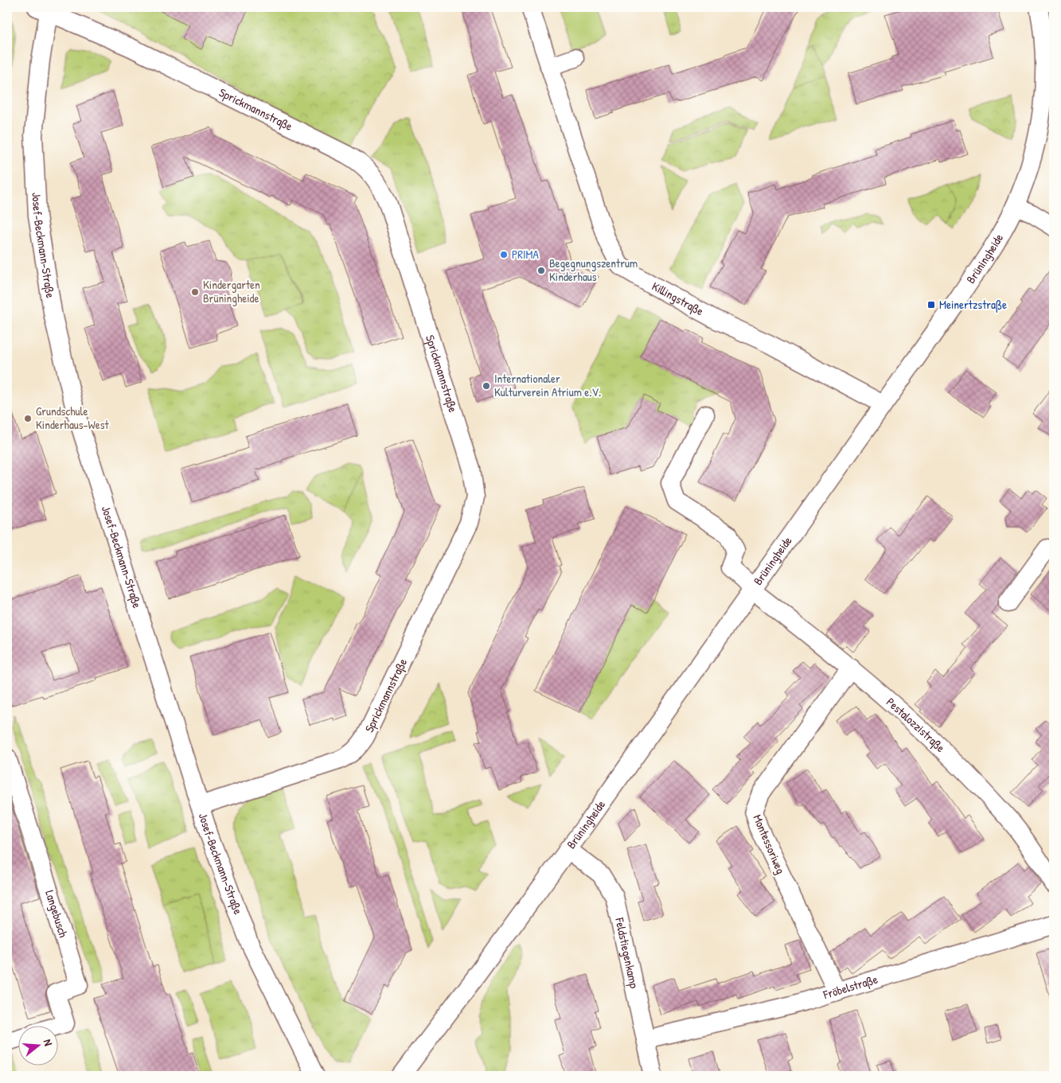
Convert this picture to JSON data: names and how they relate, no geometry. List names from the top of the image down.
{
  "streets": {
    "street": [
      "Sprickmannstraße",
      "Josef-Beckmann-Straße",
      "Brüningheide",
      "Killingstraße",
      "Pestalozzistraße",
      "Montessoriweg",
      "Langebusch",
      "Feldstiegenkamp",
      "Fröbelstraße"
    ]
  },
  "crossings": [
    ["Sprickmannstraße", "Josef-Beckmann-Straße"],
    ["Brüningheide", "Killingstraße"],
    ["Brüningheide", "Pestalozzistraße"],
    ["Brüningheide", "Feldstiegenkamp"],
    ["Pestalozzistraße", "Montessoriweg"],
    ["Montessoriweg", "Fröbelstraße"],
    ["Feldstiegenkamp", "Fröbelstraße"]
  ],
  "places": {
    "other": [
      "PRIMA",
      "Begegnungszentrum Kinderhaus",
      "Kindergarten Brüningheide",
      "Internationaler Kulturverein Atrium e.V.",
      "Grundschule Kinderhaus-West"
    ],
    "transit": ["Meinertzstraße"]
  },
  "north": "right"
}
